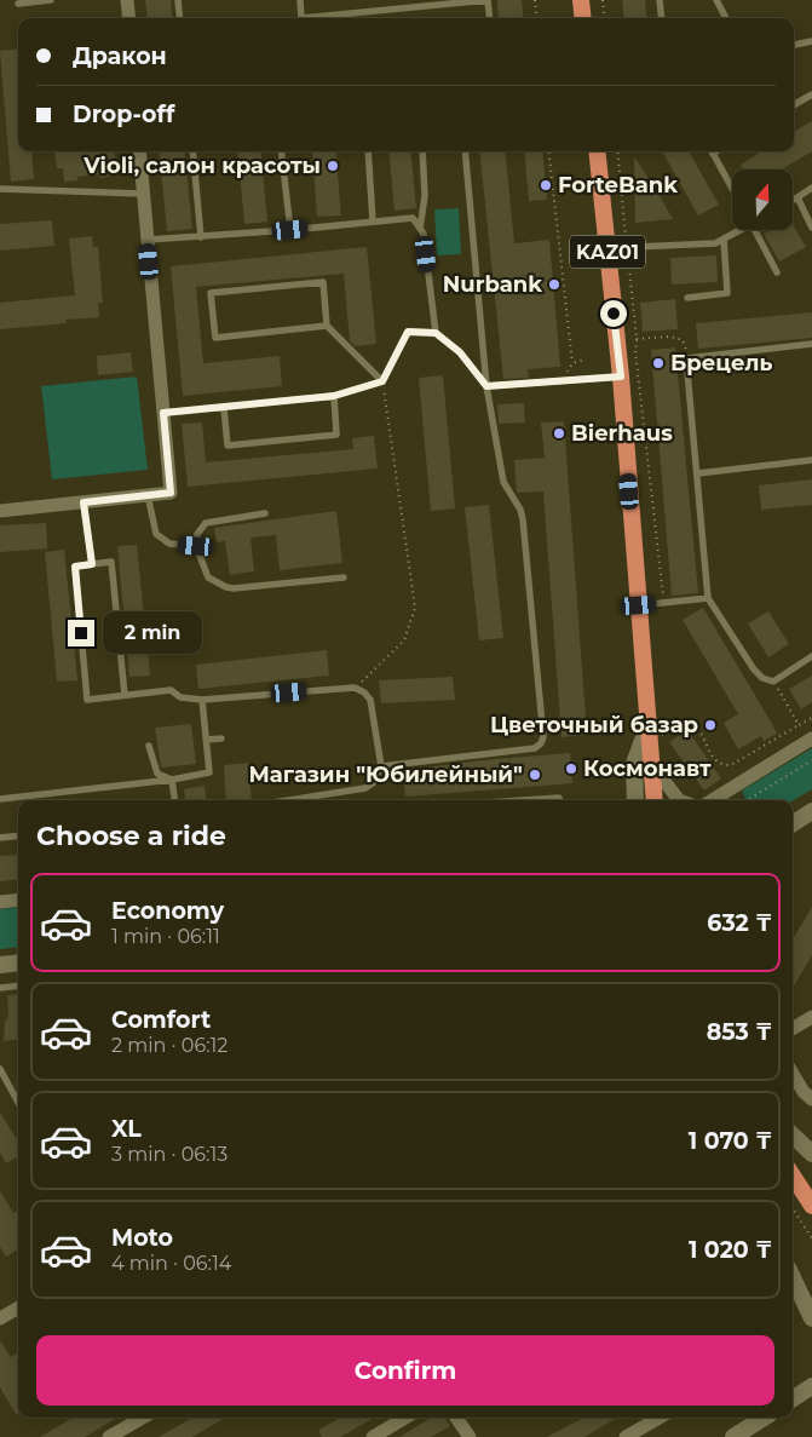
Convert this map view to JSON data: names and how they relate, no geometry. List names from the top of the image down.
{
  "streets": {
    "highway": ["KАZ01"]
  },
  "places": [
    "Violi, салон красоты",
    "ForteBank",
    "Nurbank",
    "Брецель",
    "Bierhaus",
    "Цветочный базар",
    "Космонавт",
    "Магазин \"Юбилейный\""
  ],
  "north": "top",
  "page": {
    "banner": ["Дракон", "Drop-off"],
    "bubble": "2 min",
    "heading": "Choose a ride",
    "list": [
      {
        "name": "Economy",
        "note": "1 min · 06:11",
        "value": "632 ₸"
      },
      {
        "name": "Comfort",
        "note": "2 min · 06:12",
        "value": "853 ₸"
      },
      {
        "name": "XL",
        "note": "3 min · 06:13",
        "value": "1 070 ₸"
      },
      {
        "name": "Moto",
        "note": "4 min · 06:14",
        "value": "1 020 ₸"
      }
    ],
    "buttons": "Confirm"
  }
}
